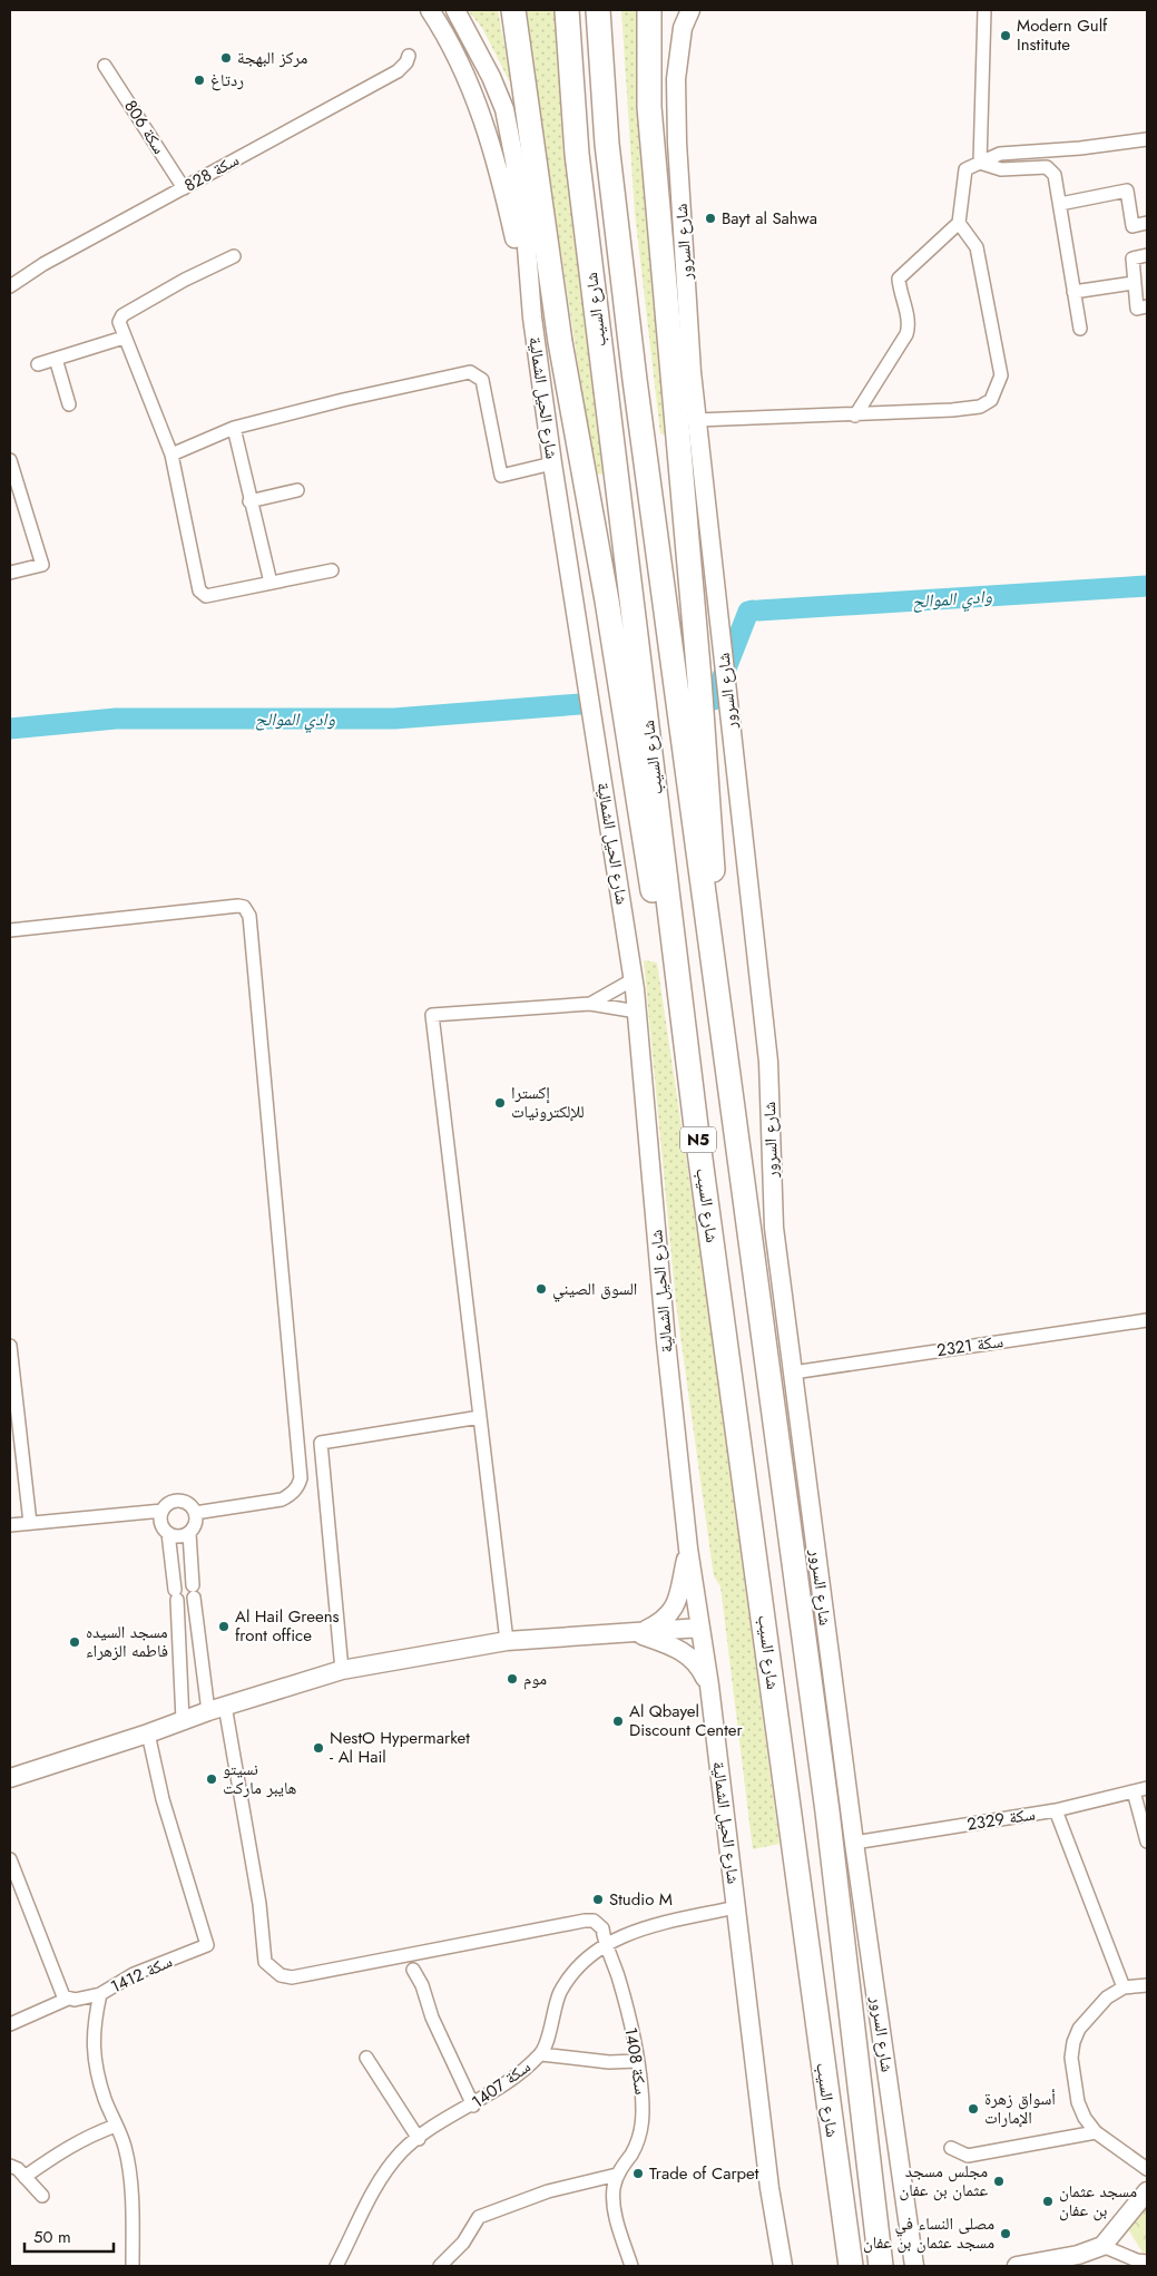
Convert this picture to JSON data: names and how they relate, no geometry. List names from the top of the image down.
{
  "streets": {
    "highway": ["شارع السيب", "N5"],
    "street": [
      "سكة 806",
      "سكة 828",
      "شارع السرور",
      "شارع الحيل الشمالية",
      "سكة 2321",
      "سكة 2329",
      "سكة 1412",
      "سكة 1408",
      "سكة 1407"
    ]
  },
  "crossings": [
    ["سكة 806", "سكة 828"],
    ["شارع السرور", "سكة 2321"],
    ["شارع السرور", "سكة 2329"],
    ["شارع الحيل الشمالية", "سكة 1407"],
    ["سكة 1408", "سكة 1407"]
  ],
  "water": ["وادي الموالح"],
  "places": [
    "Modern Gulf Institute",
    "مركز البهجة",
    "ردتاغ",
    "Bayt al Sahwa",
    "إكسترا للإلكترونيات",
    "السوق الصيني",
    "Al Hail Greens front office",
    "مسجد السيده فاطمه الزهراء",
    "موم",
    "Al Qbayel Discount Center",
    "NestO Hypermarket - Al Hail",
    "نسيتو هايبر ماركت",
    "Studio M",
    "أسواق زهرة الإمارات",
    "Trade of Carpet",
    "مجلس مسجد عثمان بن عفان",
    "مسجد عثمان بن عفان",
    "مصلى النساء في مسجد عثمان بن عفان"
  ],
  "scale_bar": "50 m"
}
